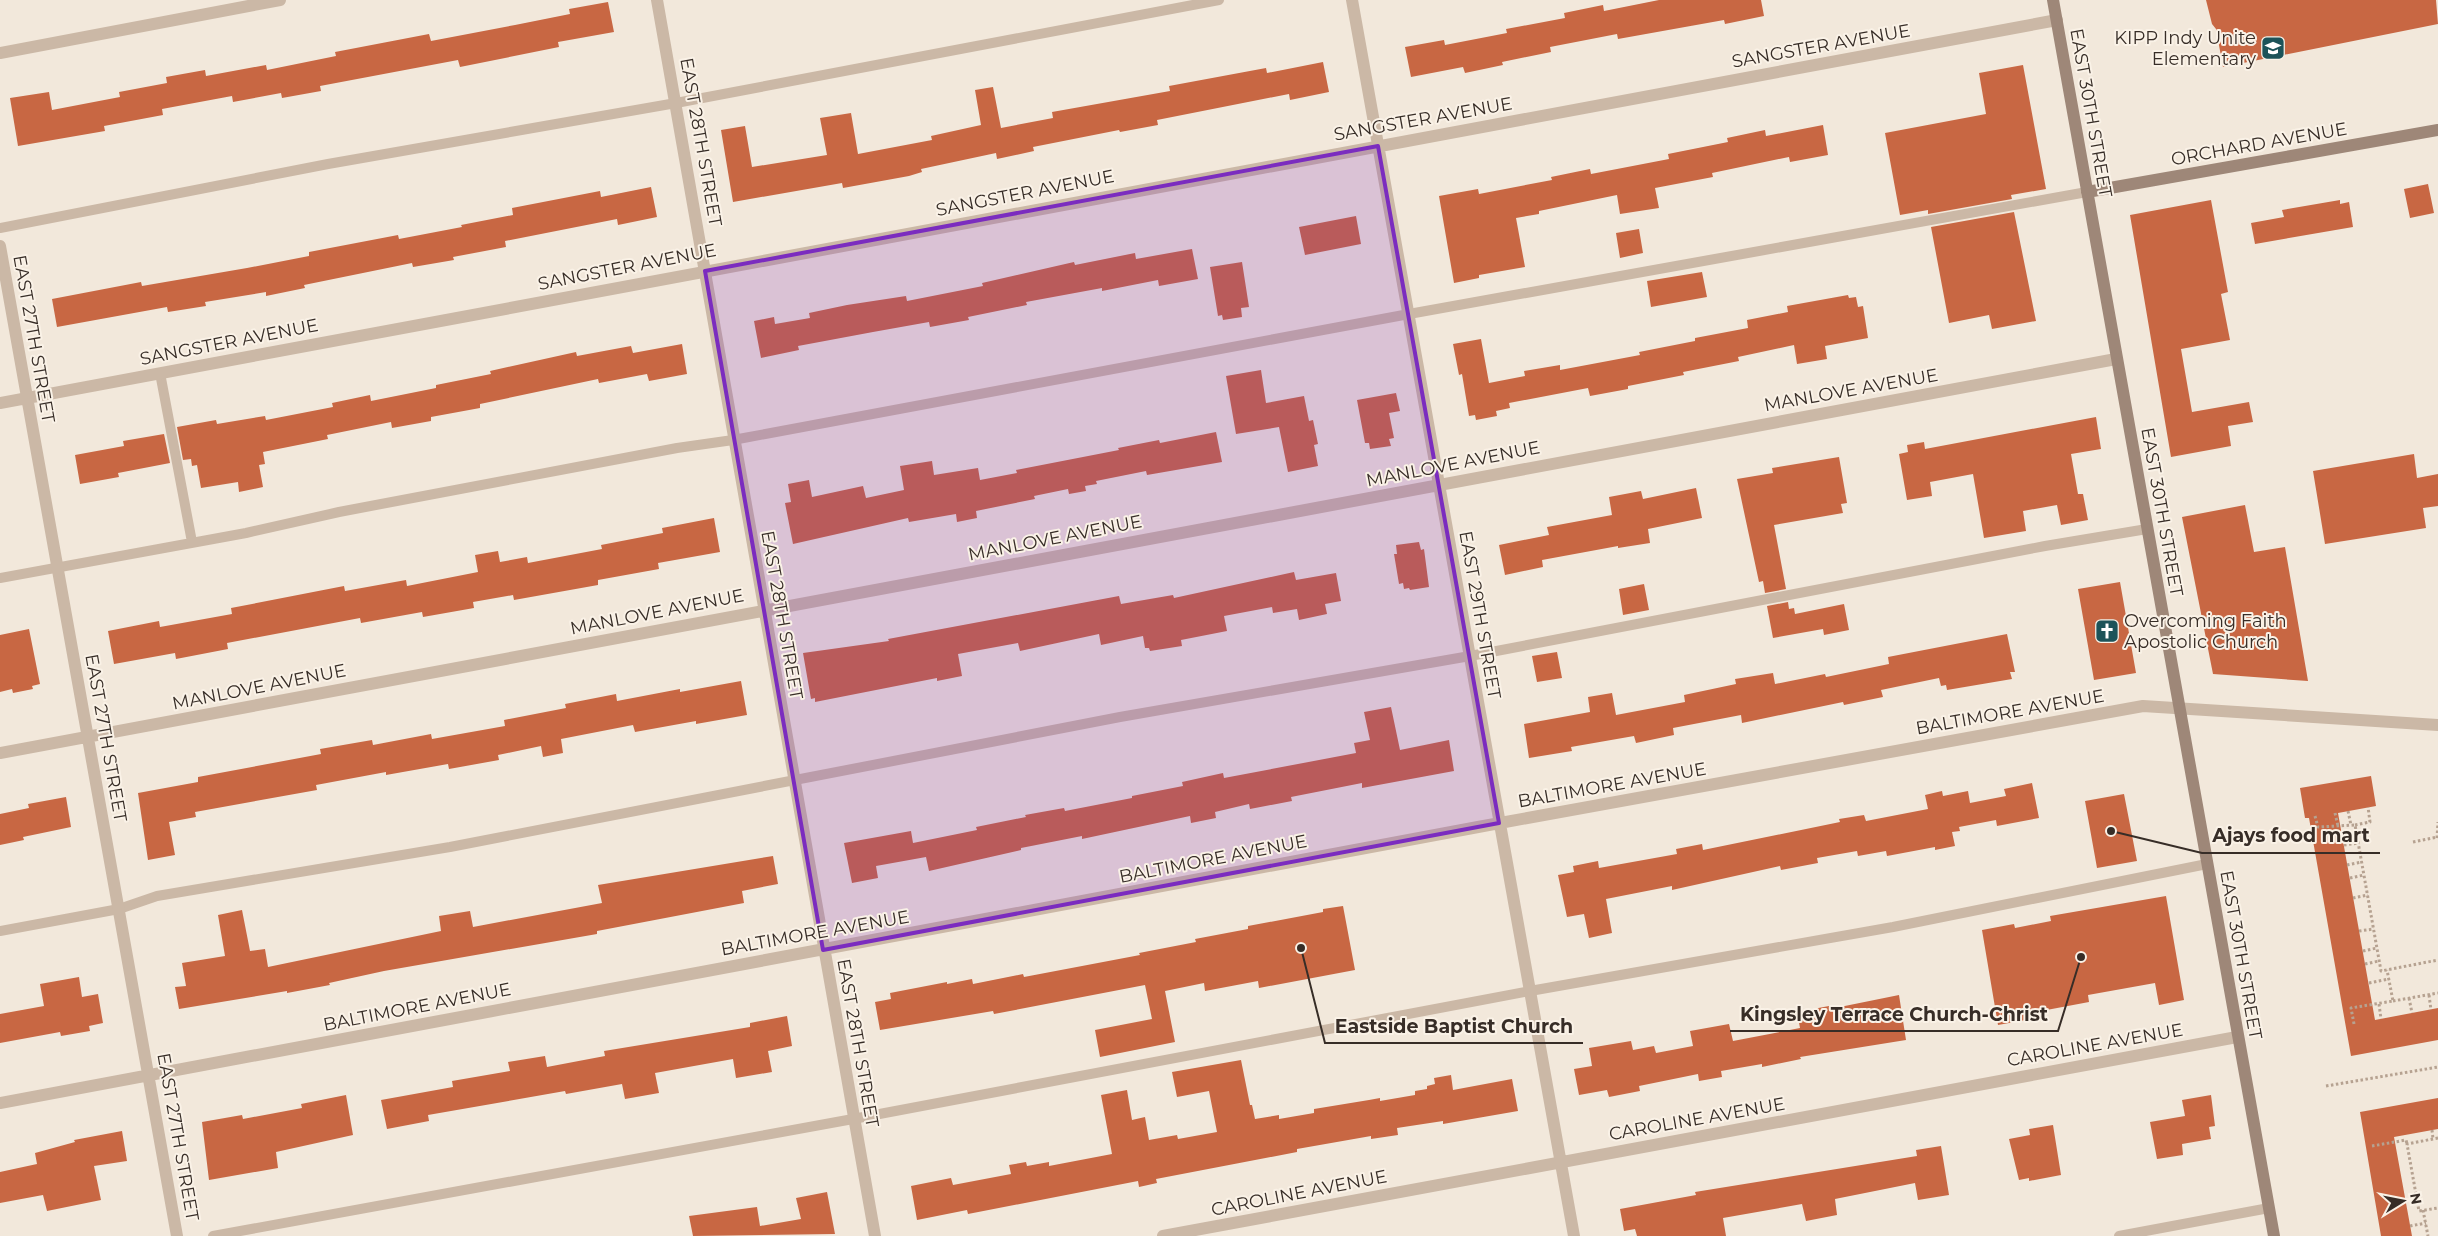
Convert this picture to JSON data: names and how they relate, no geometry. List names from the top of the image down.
{
  "streets": {
    "main road": ["EAST 30TH STREET", "ORCHARD AVENUE"],
    "street": [
      "SANGSTER AVENUE",
      "EAST 28TH STREET",
      "EAST 27TH STREET",
      "MANLOVE AVENUE",
      "EAST 29TH STREET",
      "BALTIMORE AVENUE",
      "CAROLINE AVENUE"
    ]
  },
  "crossings": [
    ["SANGSTER AVENUE", "EAST 30TH STREET"],
    ["SANGSTER AVENUE", "EAST 28TH STREET"],
    ["SANGSTER AVENUE", "EAST 27TH STREET"],
    ["SANGSTER AVENUE", "EAST 29TH STREET"],
    ["EAST 30TH STREET", "ORCHARD AVENUE"],
    ["EAST 30TH STREET", "MANLOVE AVENUE"],
    ["EAST 30TH STREET", "BALTIMORE AVENUE"],
    ["EAST 30TH STREET", "CAROLINE AVENUE"],
    ["EAST 28TH STREET", "MANLOVE AVENUE"],
    ["EAST 28TH STREET", "BALTIMORE AVENUE"],
    ["EAST 27TH STREET", "MANLOVE AVENUE"],
    ["EAST 27TH STREET", "BALTIMORE AVENUE"],
    ["MANLOVE AVENUE", "EAST 29TH STREET"],
    ["EAST 29TH STREET", "BALTIMORE AVENUE"],
    ["EAST 29TH STREET", "CAROLINE AVENUE"]
  ],
  "places": {
    "school or university": ["KIPP Indy Unite Elementary"],
    "church": ["Overcoming Faith Apostolic Church"],
    "other": ["Ajays food mart", "Eastside Baptist Church", "Kingsley Terrace Church-Christ"]
  },
  "north": "right"
}
